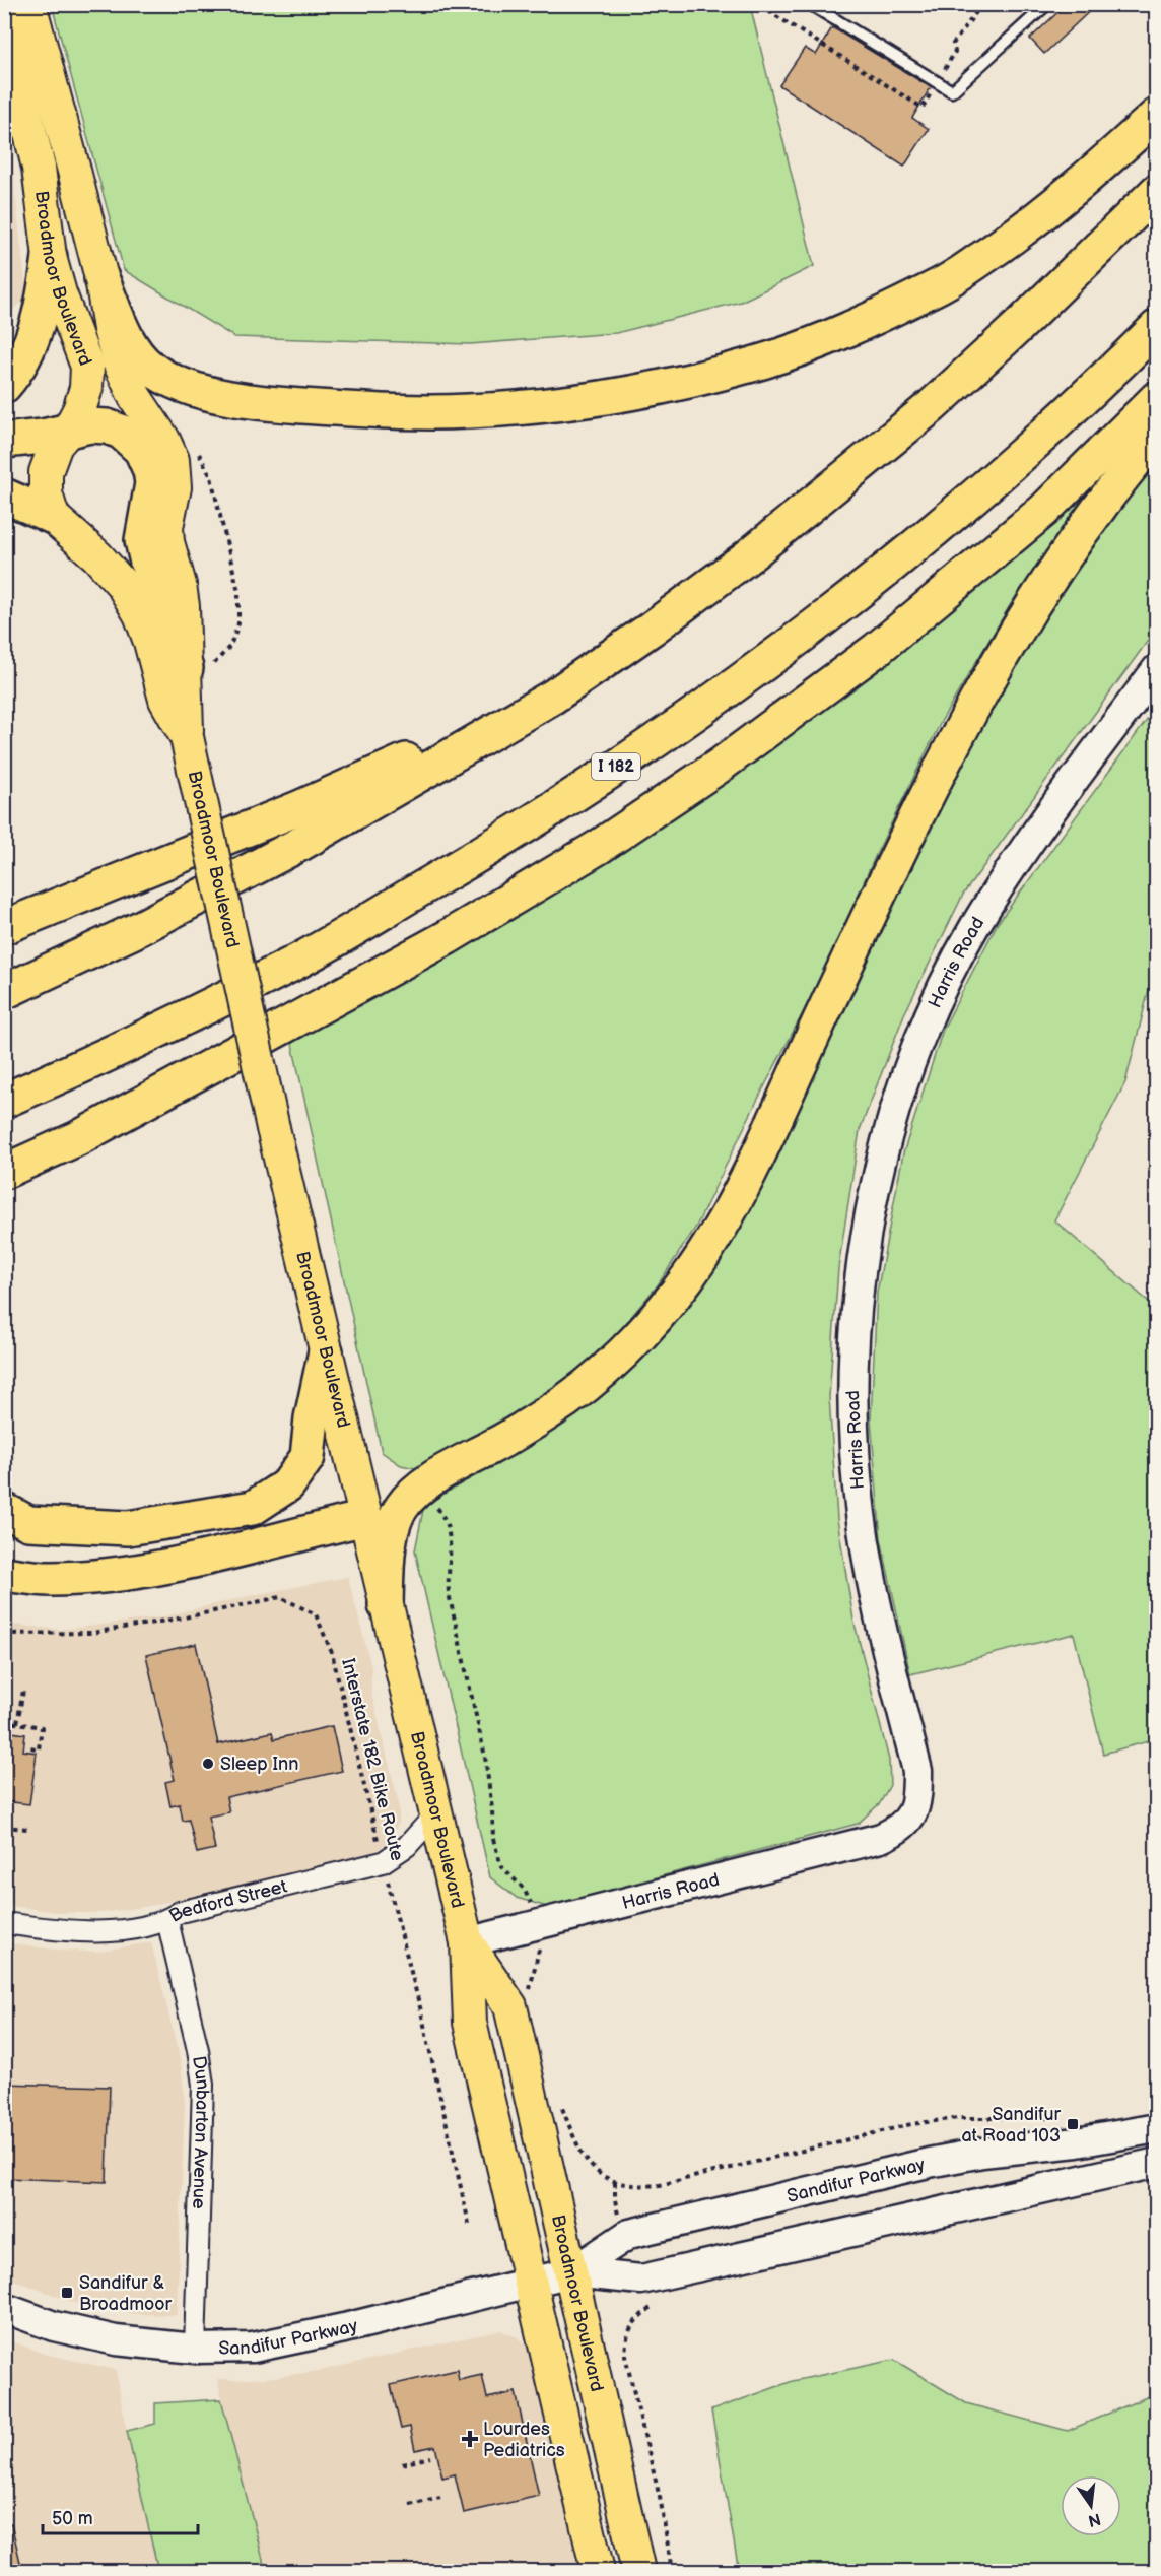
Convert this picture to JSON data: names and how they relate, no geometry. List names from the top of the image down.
{
  "streets": {
    "highway": ["I 182"],
    "main road": ["Broadmoor Boulevard", "Harris Road", "Sandifur Parkway"],
    "street": ["Bedford Street", "Dunbarton Avenue"],
    "path": ["Interstate 182 Bike Route"]
  },
  "crossings": [
    ["Broadmoor Boulevard", "Harris Road"],
    ["Broadmoor Boulevard", "Bedford Street"],
    ["Broadmoor Boulevard", "Sandifur Parkway"],
    ["Interstate 182 Bike Route", "Bedford Street"],
    ["Bedford Street", "Dunbarton Avenue"],
    ["Dunbarton Avenue", "Sandifur Parkway"]
  ],
  "places": {
    "other": ["Sleep Inn"],
    "transit": ["Sandifur at Road 103", "Sandifur & Broadmoor"],
    "health": ["Lourdes Pediatrics"]
  },
  "scale_bar": "50 m",
  "north": "bottom"
}
